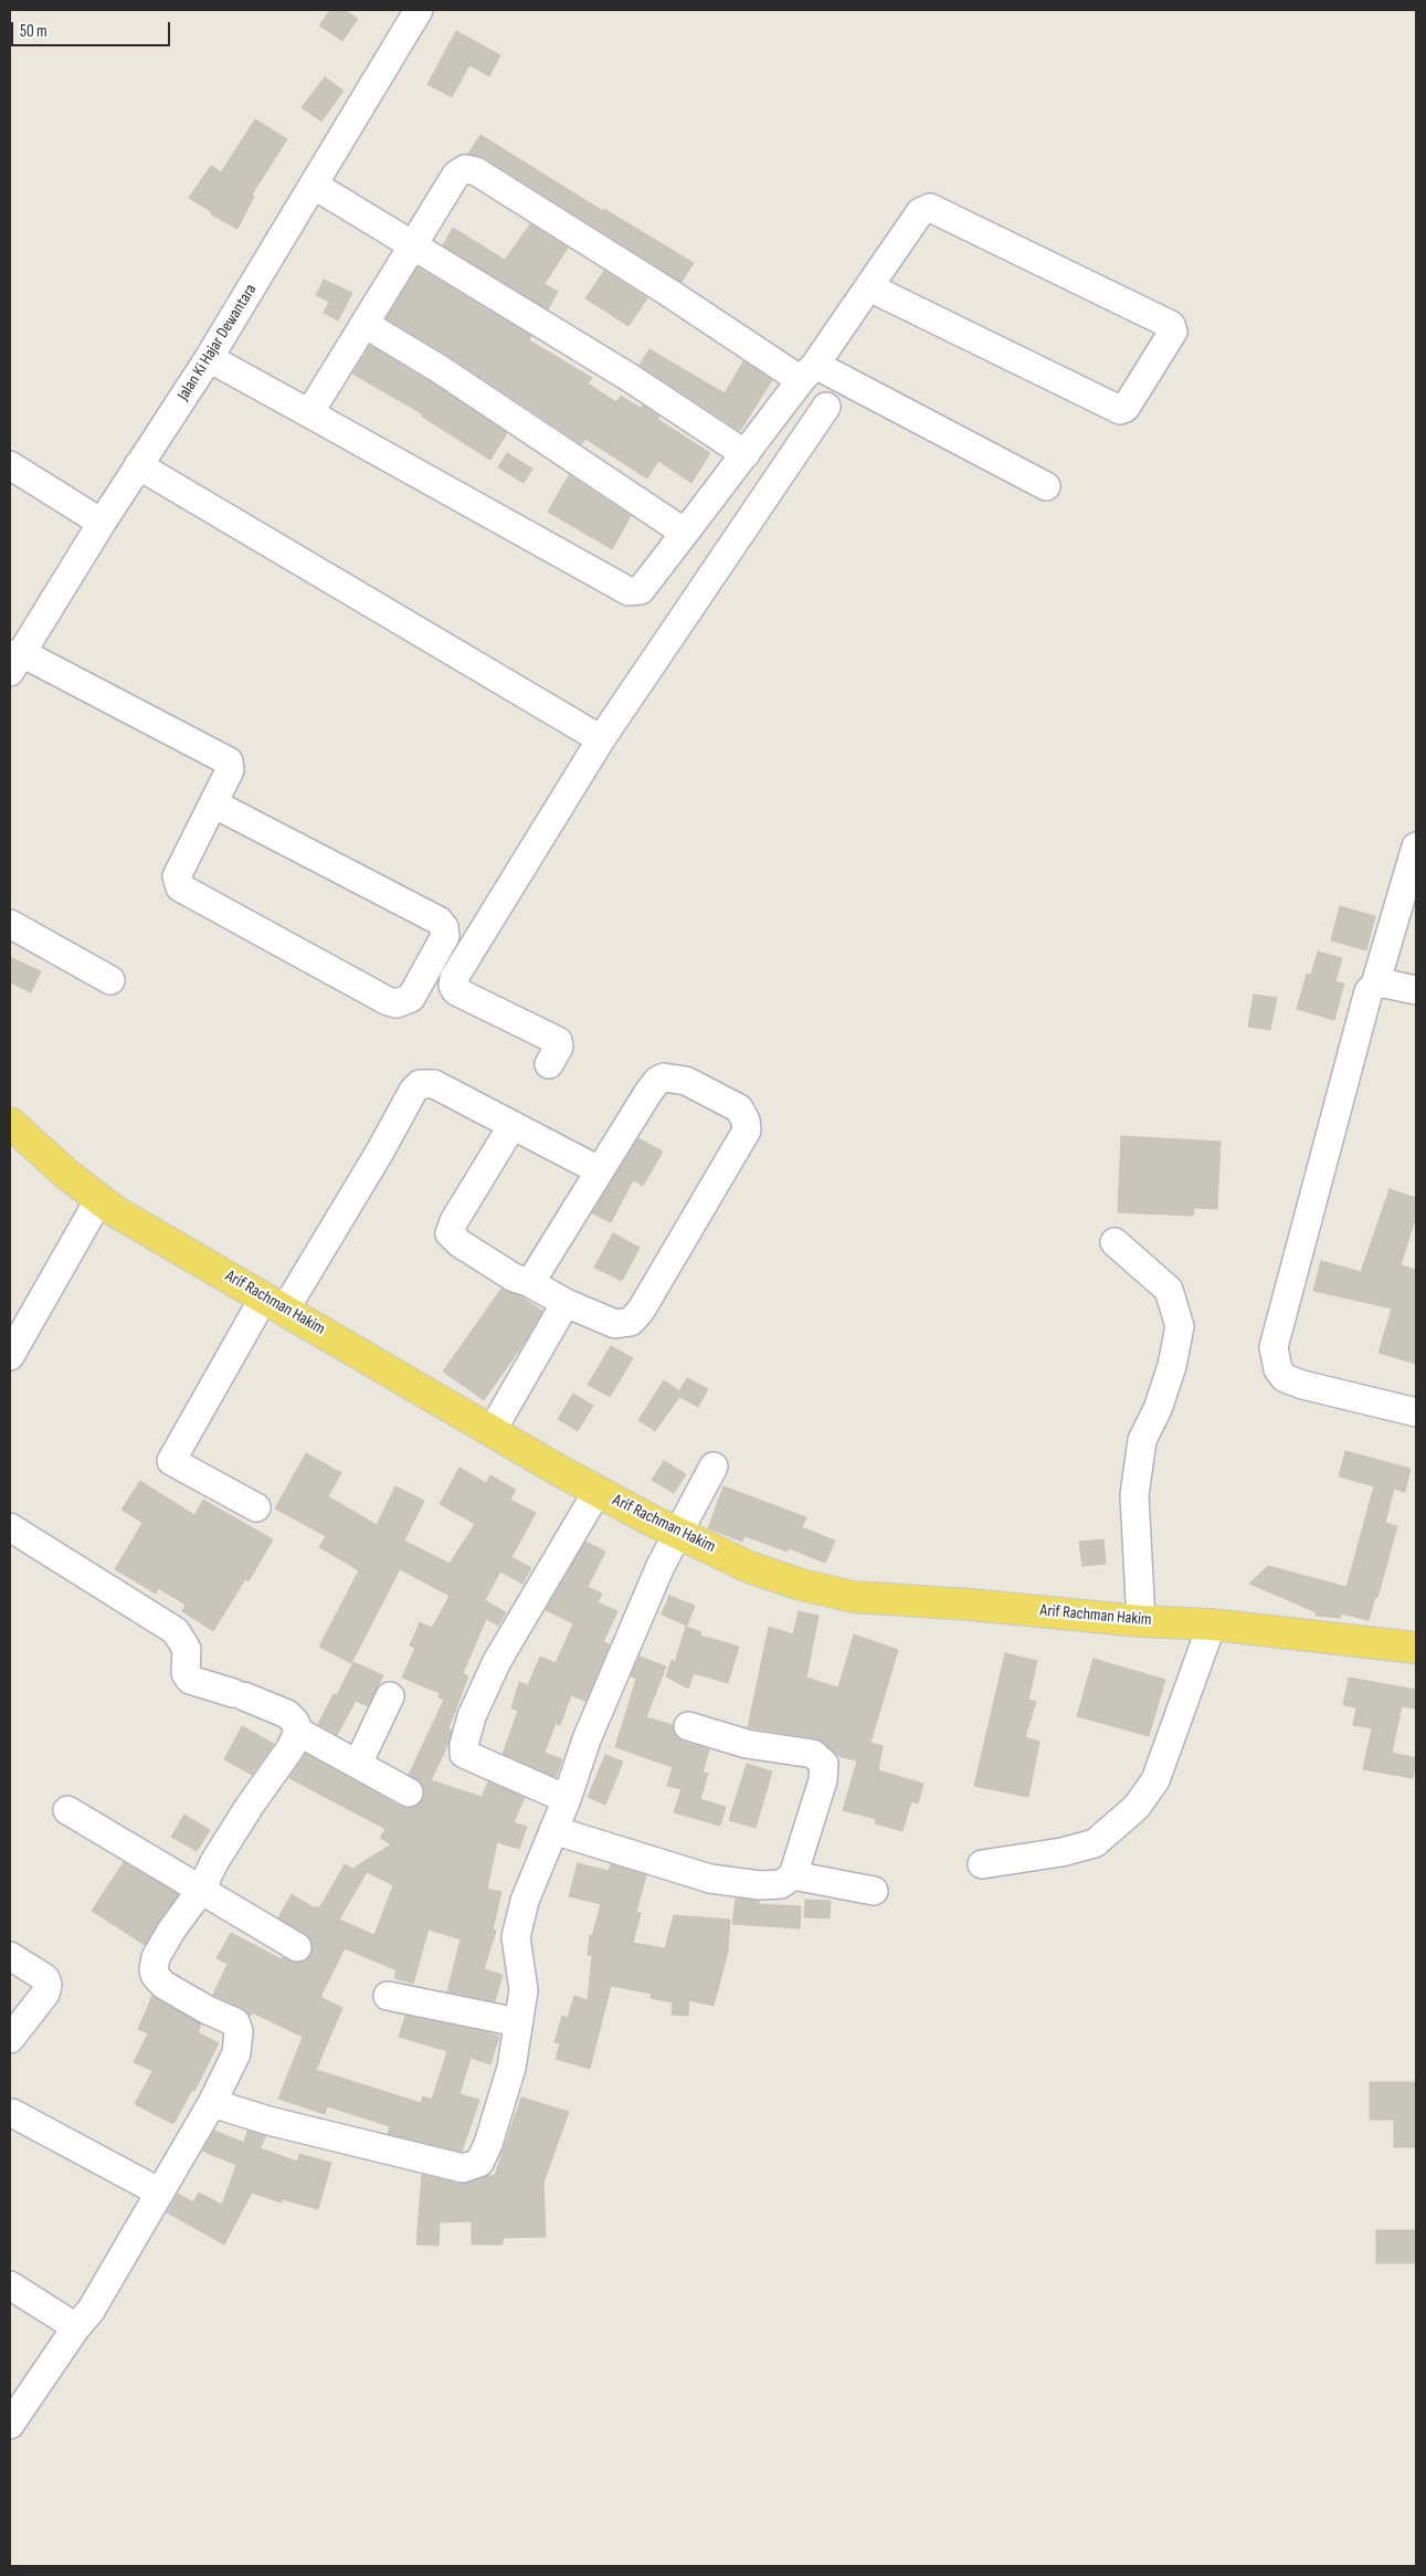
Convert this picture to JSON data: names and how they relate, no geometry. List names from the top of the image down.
{
  "streets": {
    "main road": ["Arif Rachman Hakim"],
    "street": ["Jalan Ki Hajar Dewantara"]
  },
  "scale_bar": "50 m"
}
